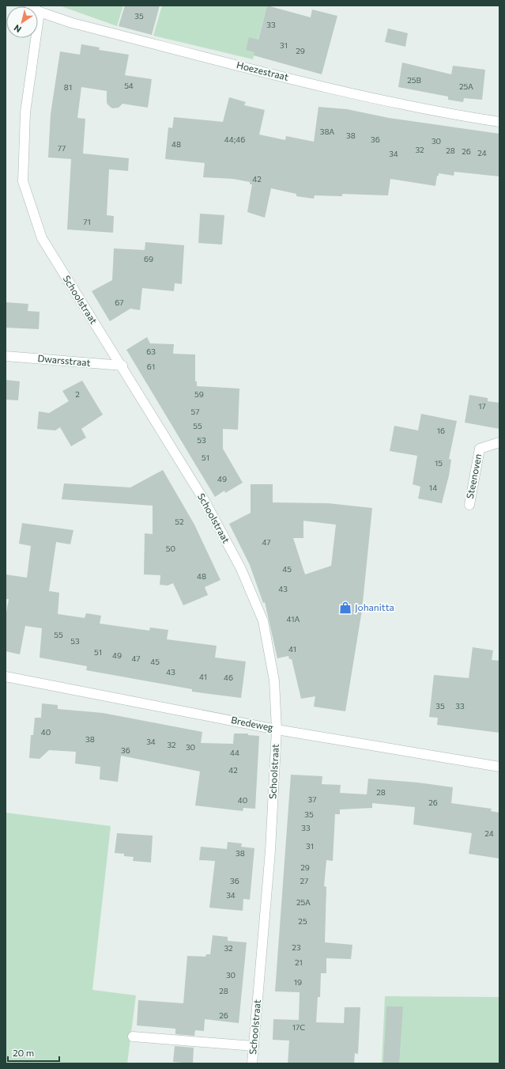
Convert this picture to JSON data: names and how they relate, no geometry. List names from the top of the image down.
{
  "streets": {
    "street": [
      "Hoezestraat",
      "Schoolstraat",
      "Dwarsstraat",
      "Steenoven",
      "Bredeweg"
    ]
  },
  "crossings": [
    ["Hoezestraat", "Schoolstraat"],
    ["Schoolstraat", "Dwarsstraat"],
    ["Schoolstraat", "Bredeweg"]
  ],
  "places": {
    "shop": ["Johanitta"]
  },
  "house_numbers": [
    "35",
    "33",
    "31",
    "29",
    "25B",
    "54",
    "25A",
    "81",
    "38A",
    "38",
    "44;46",
    "36",
    "30",
    "48",
    "77",
    "32",
    "28",
    "26",
    "24",
    "34",
    "42",
    "71",
    "69",
    "67",
    "63",
    "61",
    "2",
    "59",
    "17",
    "57",
    "55",
    "16",
    "53",
    "51",
    "15",
    "49",
    "14",
    "52",
    "47",
    "50",
    "45",
    "48",
    "43",
    "41A",
    "55",
    "53",
    "41",
    "51",
    "49",
    "47",
    "45",
    "43",
    "41",
    "46",
    "35",
    "33",
    "40",
    "38",
    "34",
    "32",
    "30",
    "36",
    "44",
    "42",
    "28",
    "37",
    "40",
    "26",
    "35",
    "33",
    "24",
    "31",
    "38",
    "29",
    "36",
    "27",
    "34",
    "25A",
    "25",
    "23",
    "32",
    "21",
    "30",
    "19",
    "28",
    "26",
    "17C"
  ],
  "scale_bar": "20 m",
  "north": "bottom left"
}
